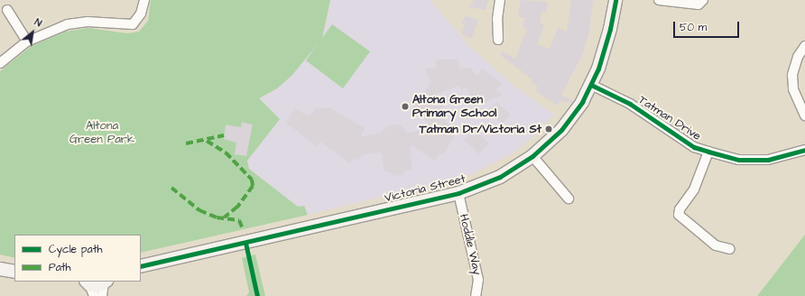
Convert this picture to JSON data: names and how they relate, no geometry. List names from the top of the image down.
{
  "streets": {
    "street": ["Tatman Drive", "Victoria Street", "Hoddle Way"]
  },
  "crossings": [
    ["Tatman Drive", "Victoria Street"],
    ["Victoria Street", "Hoddle Way"]
  ],
  "parks": ["Altona Green Park"],
  "places": ["Altona Green Primary School", "Tatman Dr/Victoria St"],
  "legend": ["Cycle path", "Path"],
  "scale_bar": "50 m",
  "north": "top right"
}
